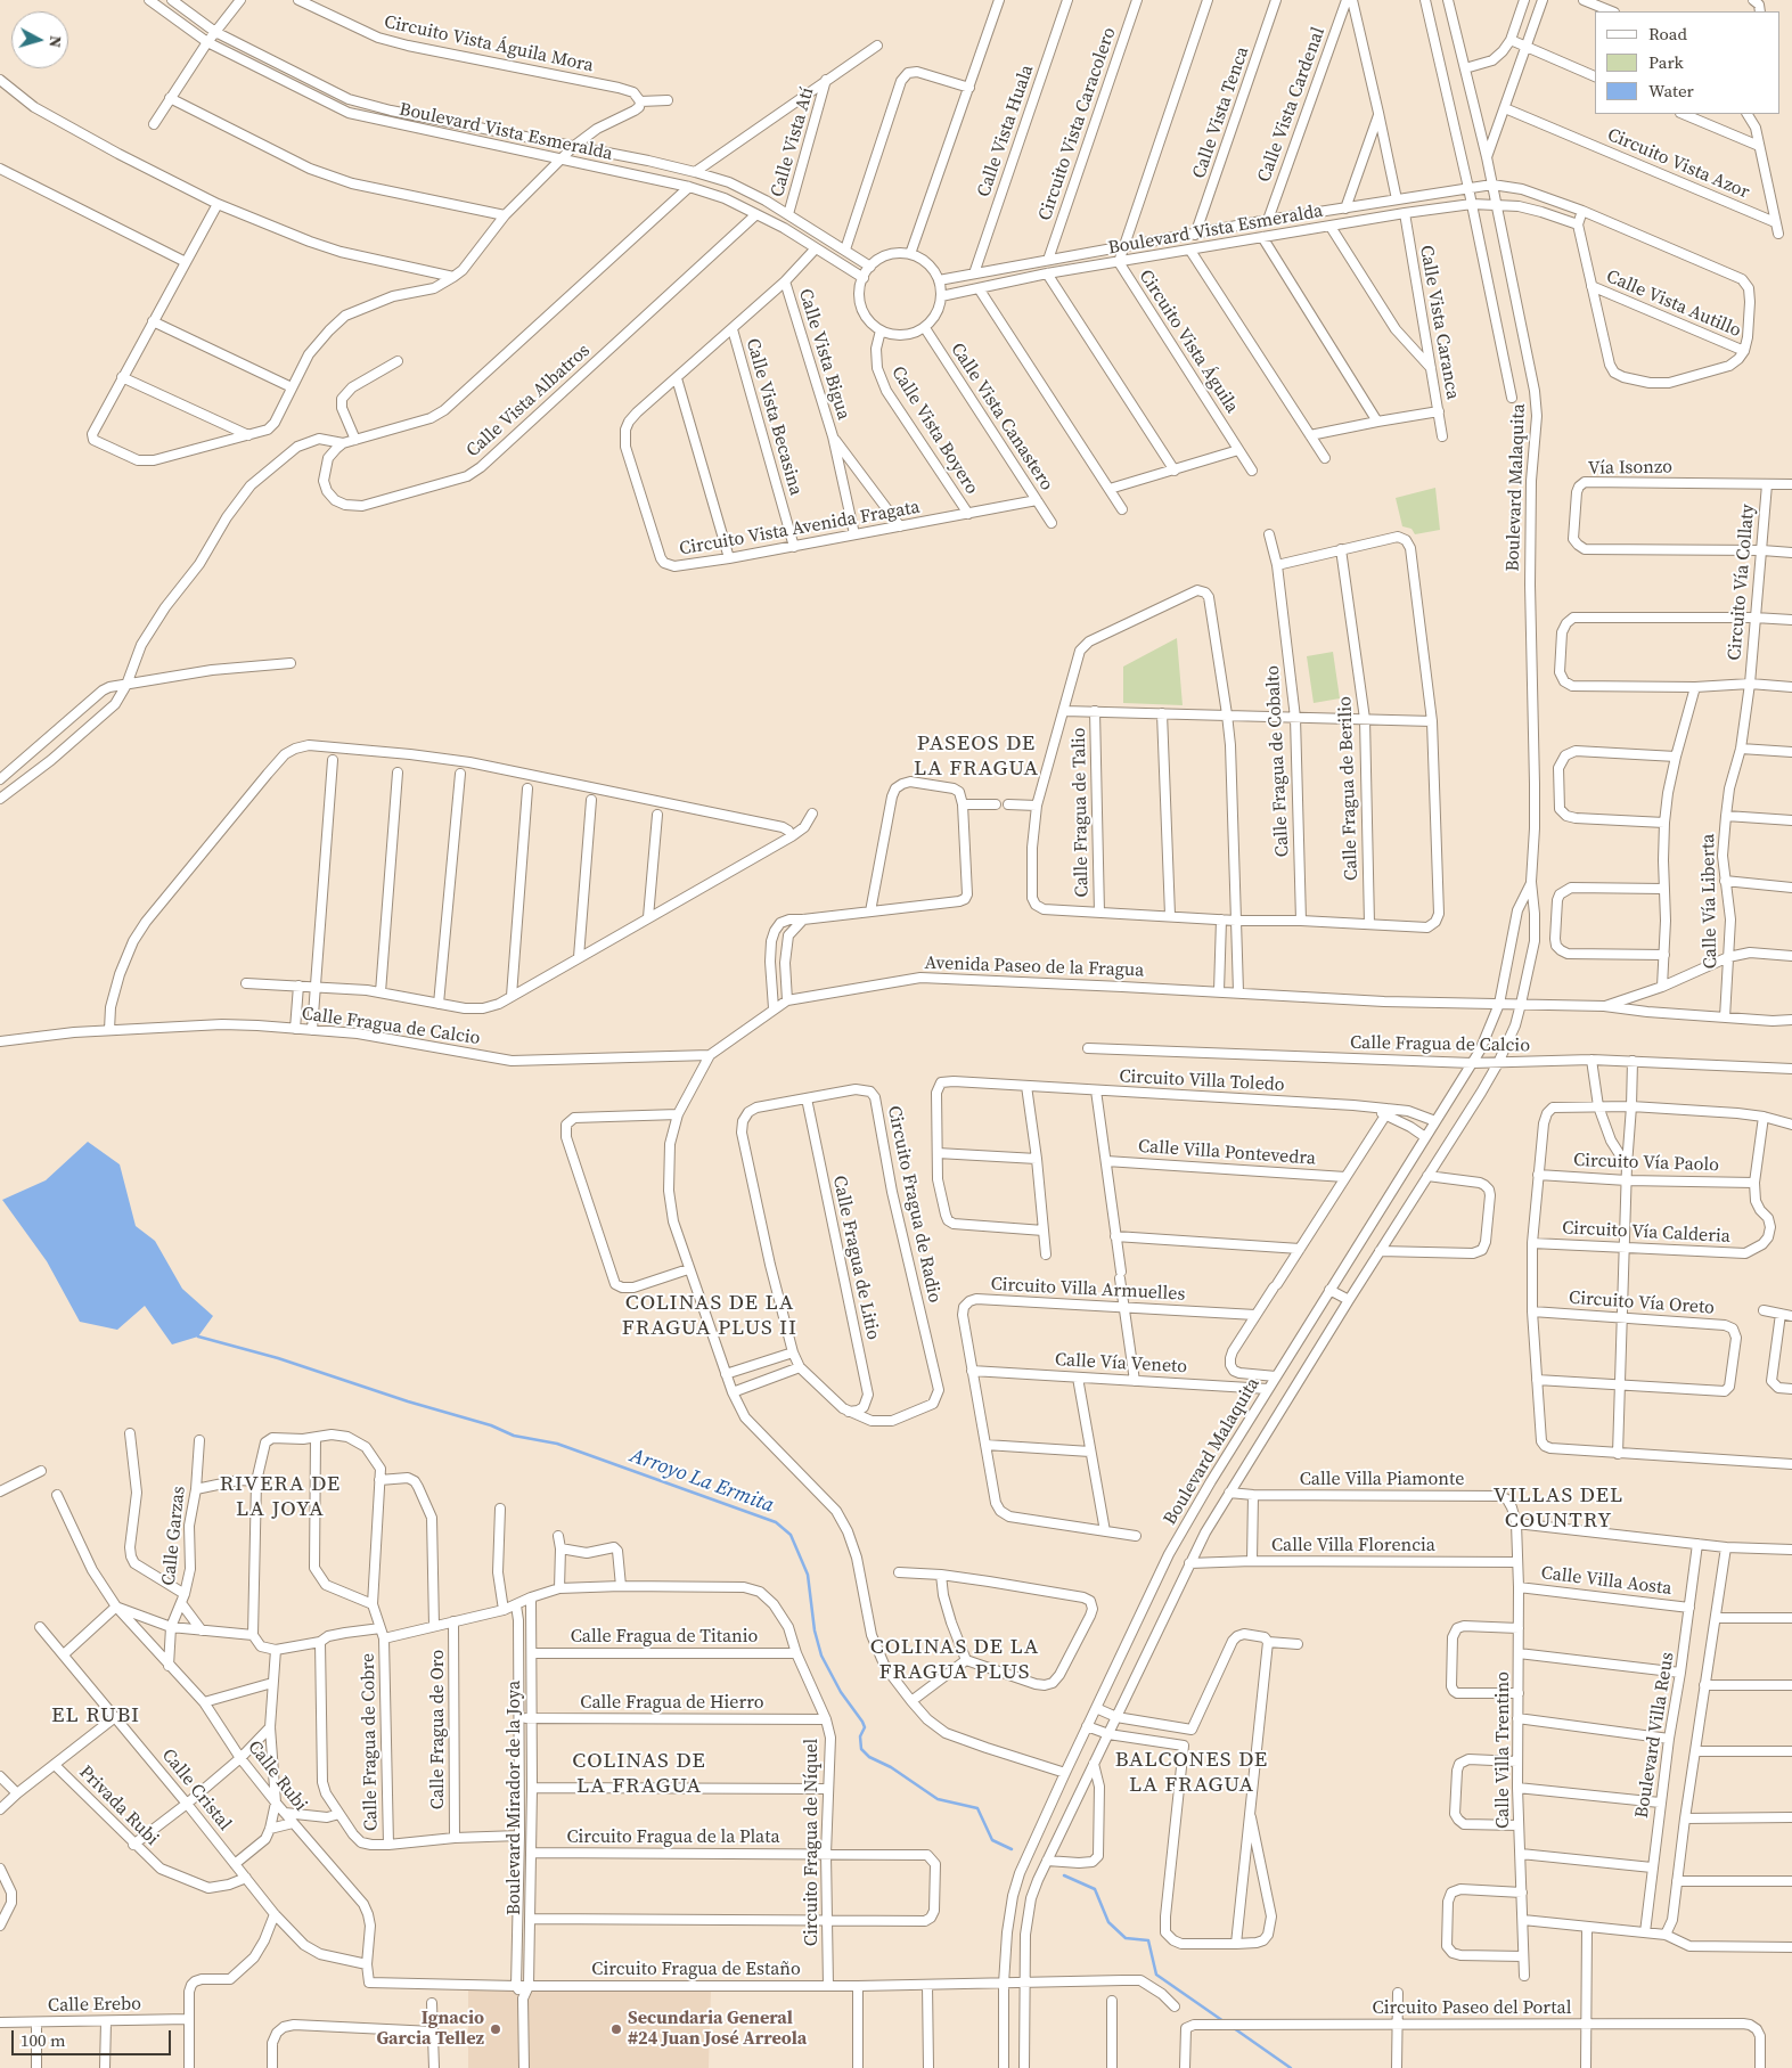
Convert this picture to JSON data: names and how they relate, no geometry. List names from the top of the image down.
{
  "streets": {
    "street": [
      "Circuito Vista Águila Mora",
      "Calle Vista Cardenal",
      "Calle Vista Tenca",
      "Circuito Vista Caracolero",
      "Calle Vista Huala",
      "Boulevard Vista Esmeralda",
      "Calle Vista Atí",
      "Circuito Vista Azor",
      "Calle Vista Autillo",
      "Calle Vista Caranca",
      "Circuito Vista Águila",
      "Calle Vista Bigua",
      "Calle Vista Albatros",
      "Calle Vista Becasina",
      "Calle Vista Canastero",
      "Calle Vista Boyero",
      "Vía Isonzo",
      "Boulevard Malaquita",
      "Circuito Vista Avenida Fragata",
      "Circuito Vía Collaty",
      "Calle Fragua de Cobalto",
      "Calle Fragua de Berilio",
      "Calle Fragua de Talio",
      "Calle Vía Liberta",
      "Avenida Paseo de la Fragua",
      "Calle Fragua de Calcio",
      "Circuito Villa Toledo",
      "Calle Villa Pontevedra",
      "Circuito Vía Paolo",
      "Circuito Fragua de Radio",
      "Circuito Vía Calderia",
      "Calle Fragua de Litio",
      "Circuito Villa Armuelles",
      "Circuito Vía Oreto",
      "Calle Vía Veneto",
      "Calle Villa Piamonte",
      "Calle Garzas",
      "Calle Villa Florencia",
      "Calle Villa Aosta",
      "Calle Fragua de Titanio",
      "Calle Fragua de Hierro",
      "Calle Fragua de Oro",
      "Boulevard Villa Reus",
      "Calle Fragua de Cobre",
      "Calle Villa Trentino",
      "Calle Rubi",
      "Calle Cristal",
      "Boulevard Mirador de la Joya",
      "Privada Rubi",
      "Circuito Fragua de la Plata",
      "Circuito Fragua de Níquel",
      "Circuito Fragua de Estaño",
      "Calle Erebo",
      "Circuito Paseo del Portal"
    ]
  },
  "crossings": [
    ["Calle Vista Cardenal", "Boulevard Vista Esmeralda"],
    ["Calle Vista Tenca", "Boulevard Vista Esmeralda"],
    ["Circuito Vista Caracolero", "Boulevard Vista Esmeralda"],
    ["Calle Vista Huala", "Boulevard Vista Esmeralda"],
    ["Boulevard Vista Esmeralda", "Calle Vista Atí"],
    ["Boulevard Vista Esmeralda", "Calle Vista Autillo"],
    ["Boulevard Vista Esmeralda", "Calle Vista Caranca"],
    ["Boulevard Vista Esmeralda", "Circuito Vista Águila"],
    ["Boulevard Vista Esmeralda", "Calle Vista Albatros"],
    ["Boulevard Vista Esmeralda", "Calle Vista Canastero"],
    ["Boulevard Vista Esmeralda", "Calle Vista Boyero"],
    ["Boulevard Vista Esmeralda", "Boulevard Malaquita"],
    ["Boulevard Vista Esmeralda", "Circuito Vista Avenida Fragata"],
    ["Calle Vista Bigua", "Circuito Vista Avenida Fragata"],
    ["Calle Vista Becasina", "Circuito Vista Avenida Fragata"],
    ["Calle Vista Canastero", "Calle Vista Boyero"],
    ["Calle Vista Canastero", "Circuito Vista Avenida Fragata"],
    ["Calle Vista Boyero", "Circuito Vista Avenida Fragata"],
    ["Vía Isonzo", "Circuito Vía Collaty"],
    ["Boulevard Malaquita", "Avenida Paseo de la Fragua"],
    ["Boulevard Malaquita", "Calle Fragua de Calcio"],
    ["Boulevard Malaquita", "Circuito Villa Toledo"],
    ["Boulevard Malaquita", "Calle Vía Veneto"],
    ["Boulevard Malaquita", "Calle Villa Piamonte"],
    ["Boulevard Malaquita", "Calle Villa Florencia"],
    ["Boulevard Malaquita", "Circuito Fragua de Estaño"],
    ["Circuito Vía Collaty", "Calle Vía Liberta"],
    ["Avenida Paseo de la Fragua", "Calle Fragua de Calcio"],
    ["Circuito Vía Paolo", "Circuito Vía Calderia"],
    ["Circuito Fragua de Radio", "Calle Fragua de Litio"],
    ["Circuito Villa Armuelles", "Calle Vía Veneto"],
    ["Calle Villa Piamonte", "Calle Villa Trentino"],
    ["Calle Garzas", "Calle Rubi"],
    ["Calle Villa Florencia", "Calle Villa Trentino"],
    ["Calle Villa Aosta", "Boulevard Villa Reus"],
    ["Calle Villa Aosta", "Calle Villa Trentino"],
    ["Calle Fragua de Titanio", "Boulevard Mirador de la Joya"],
    ["Calle Fragua de Titanio", "Circuito Fragua de Níquel"],
    ["Calle Fragua de Hierro", "Boulevard Mirador de la Joya"],
    ["Calle Fragua de Hierro", "Circuito Fragua de Níquel"],
    ["Calle Fragua de Oro", "Circuito Fragua de Níquel"],
    ["Calle Fragua de Cobre", "Circuito Fragua de Níquel"],
    ["Calle Rubi", "Calle Cristal"],
    ["Calle Rubi", "Circuito Fragua de Estaño"],
    ["Calle Cristal", "Privada Rubi"],
    ["Boulevard Mirador de la Joya", "Circuito Fragua de la Plata"],
    ["Boulevard Mirador de la Joya", "Circuito Fragua de Níquel"],
    ["Boulevard Mirador de la Joya", "Circuito Fragua de Estaño"],
    ["Circuito Fragua de la Plata", "Circuito Fragua de Níquel"],
    ["Circuito Fragua de Níquel", "Circuito Fragua de Estaño"]
  ],
  "districts": [
    "PASEOS DE LA FRAGUA",
    "COLINAS DE LA FRAGUA PLUS II",
    "RIVERA DE LA JOYA",
    "VILLAS DEL COUNTRY",
    "COLINAS DE LA FRAGUA PLUS",
    "EL RUBI",
    "BALCONES DE LA FRAGUA",
    "COLINAS DE LA FRAGUA"
  ],
  "water": ["Arroyo La Ermita"],
  "places": ["Ignacio Garcia Tellez", "Secundaria General #24 Juan José Arreola"],
  "legend": ["Road", "Park", "Water"],
  "scale_bar": "100 m",
  "north": "right"
}
